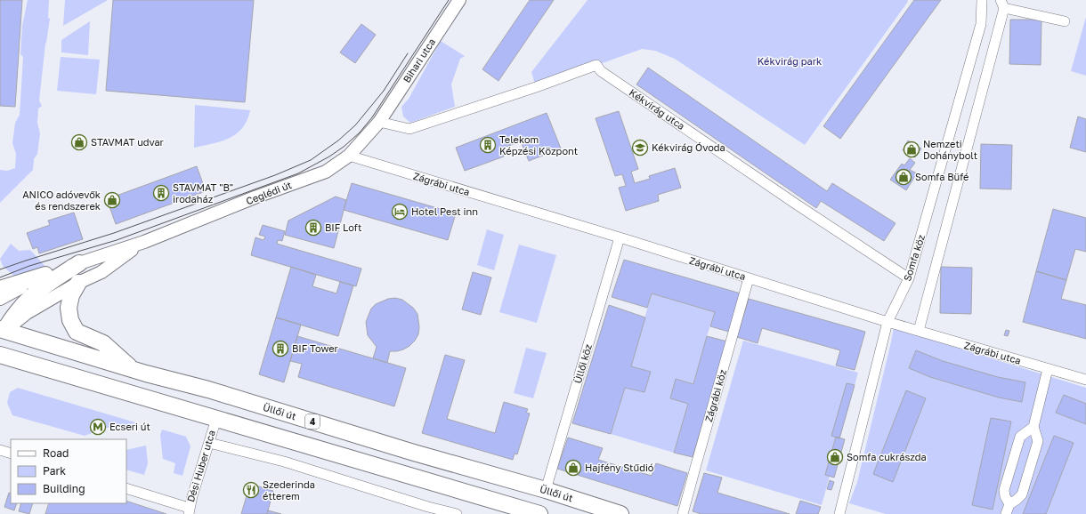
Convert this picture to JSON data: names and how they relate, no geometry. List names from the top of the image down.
{
  "streets": {
    "main road": ["Üllői út", "4"],
    "street": [
      "Bihari utca",
      "Kékvirág utca",
      "Zágrábi utca",
      "Ceglédi út",
      "Somfa köz",
      "Üllői köz",
      "Zágrábi köz",
      "Dési Huber utca"
    ]
  },
  "crossings": [
    ["Bihari utca", "Kékvirág utca"],
    ["Bihari utca", "Ceglédi út"],
    ["Kékvirág utca", "Ceglédi út"],
    ["Kékvirág utca", "Somfa köz"],
    ["Zágrábi utca", "Ceglédi út"],
    ["Zágrábi utca", "Somfa köz"],
    ["Zágrábi utca", "Üllői köz"],
    ["Zágrábi utca", "Zágrábi köz"],
    ["Ceglédi út", "Üllői út"],
    ["Üllői köz", "Üllői út"]
  ],
  "parks": ["Kékvirág park"],
  "places": {
    "shop": [
      "STAVMAT udvar",
      "Nemzeti Dohánybolt",
      "Somfa Büfé",
      "ANICO adóvevők és rendszerek",
      "Somfa cukrászda",
      "Hajfény Stűdió"
    ],
    "building": [
      "Telekom Képzési Központ",
      "STAVMAT \"B\" irodaház",
      "BIF Loft",
      "BIF Tower"
    ],
    "school or university": ["Kékvirág Óvoda"],
    "hotel": ["Hotel Pest inn"],
    "metro station": ["Ecseri út"],
    "restaurant": ["Szederinda étterem"]
  },
  "legend": ["Road", "Park", "Building"]
}
